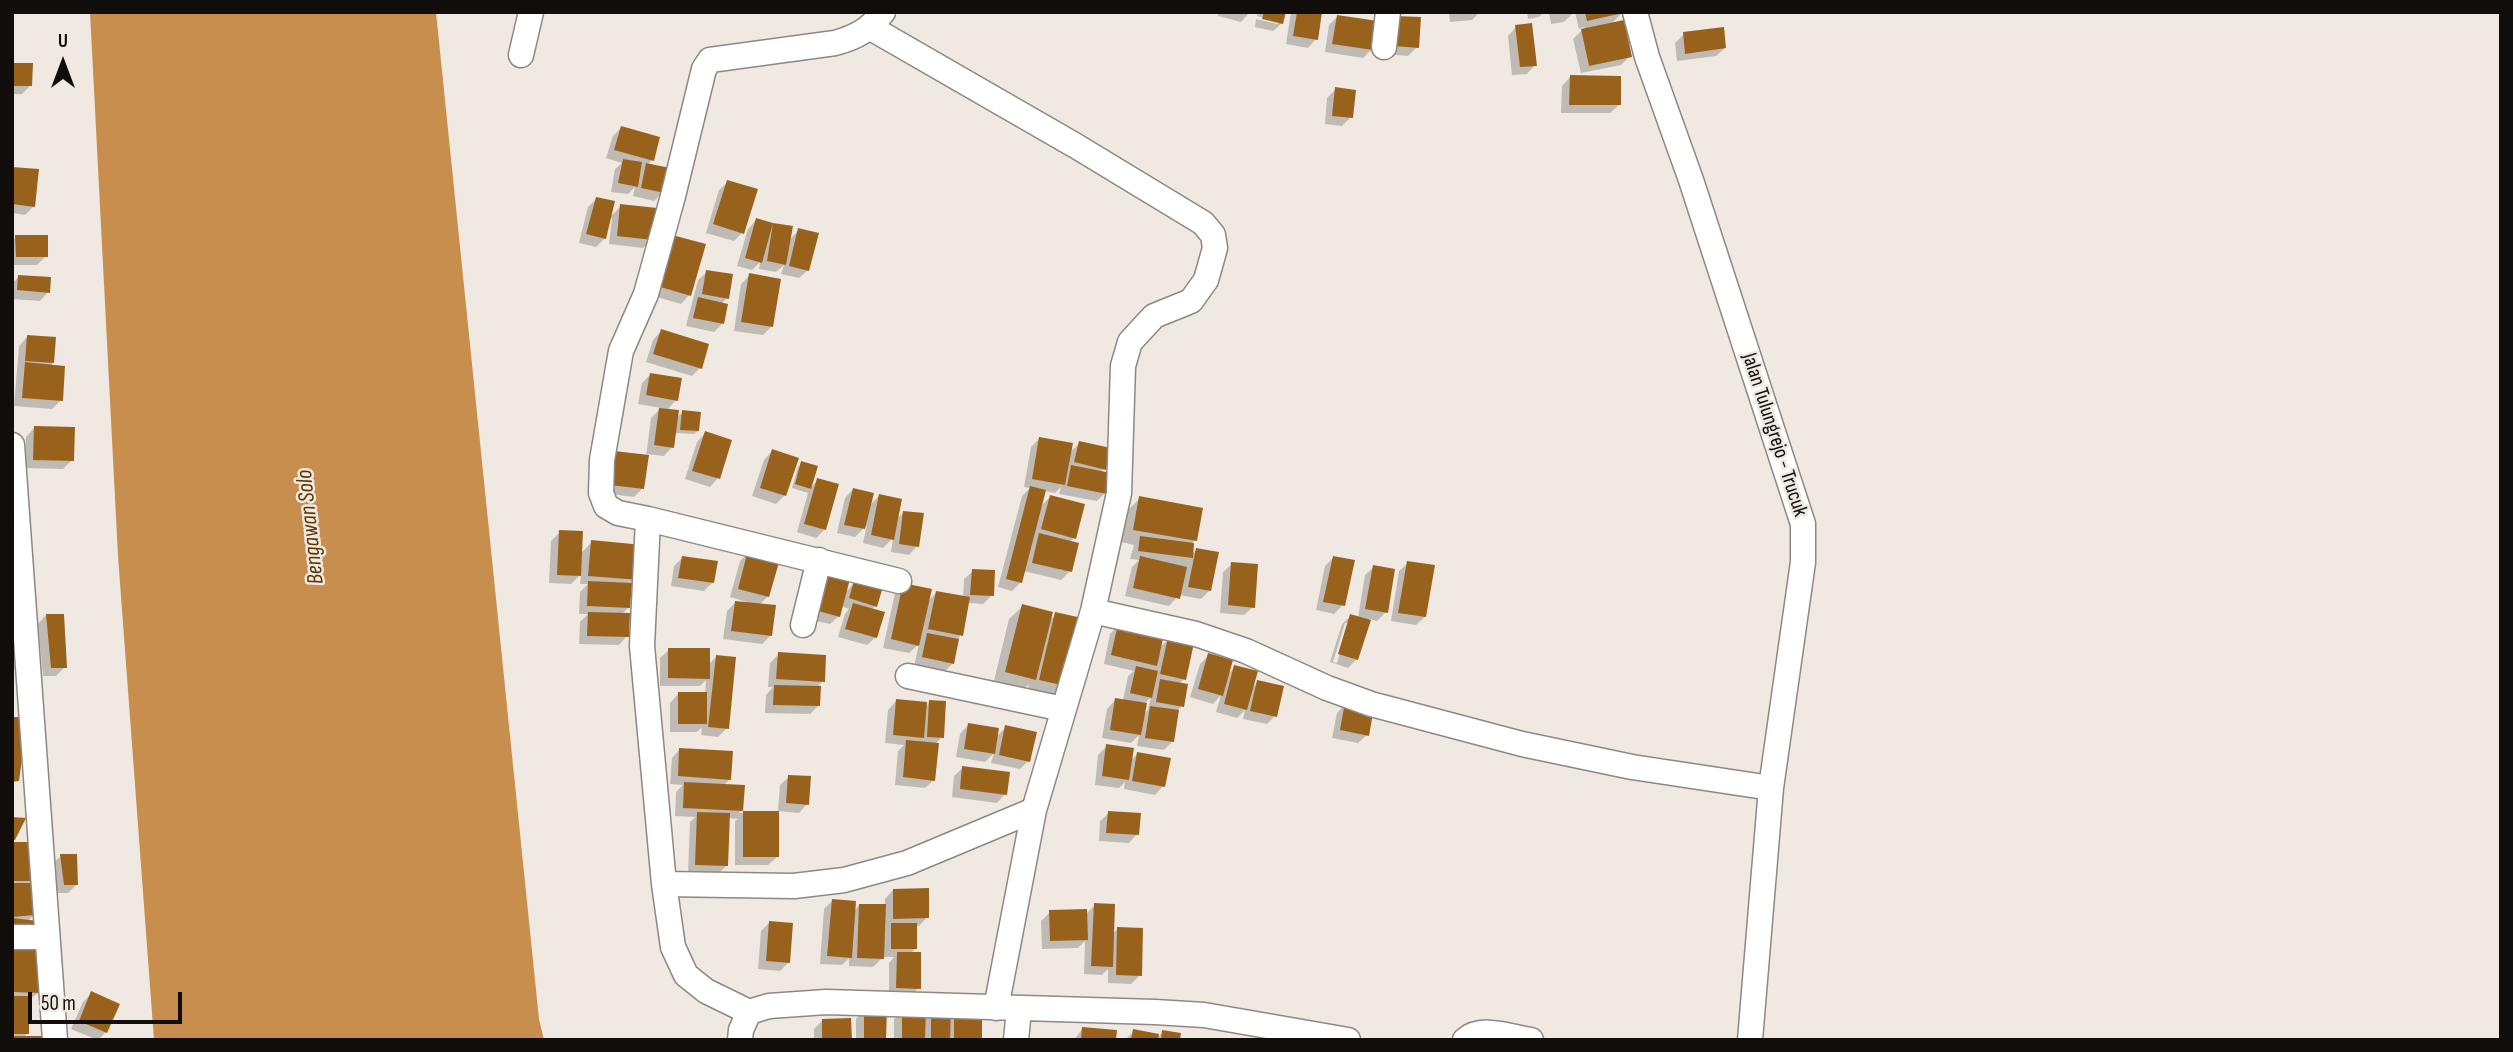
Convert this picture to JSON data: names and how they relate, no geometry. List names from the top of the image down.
{
  "streets": {
    "street": ["Jalan Tulungrejo - Trucuk"]
  },
  "water": ["Bengawan Solo"],
  "scale_bar": "50 m",
  "north": "top"
}
